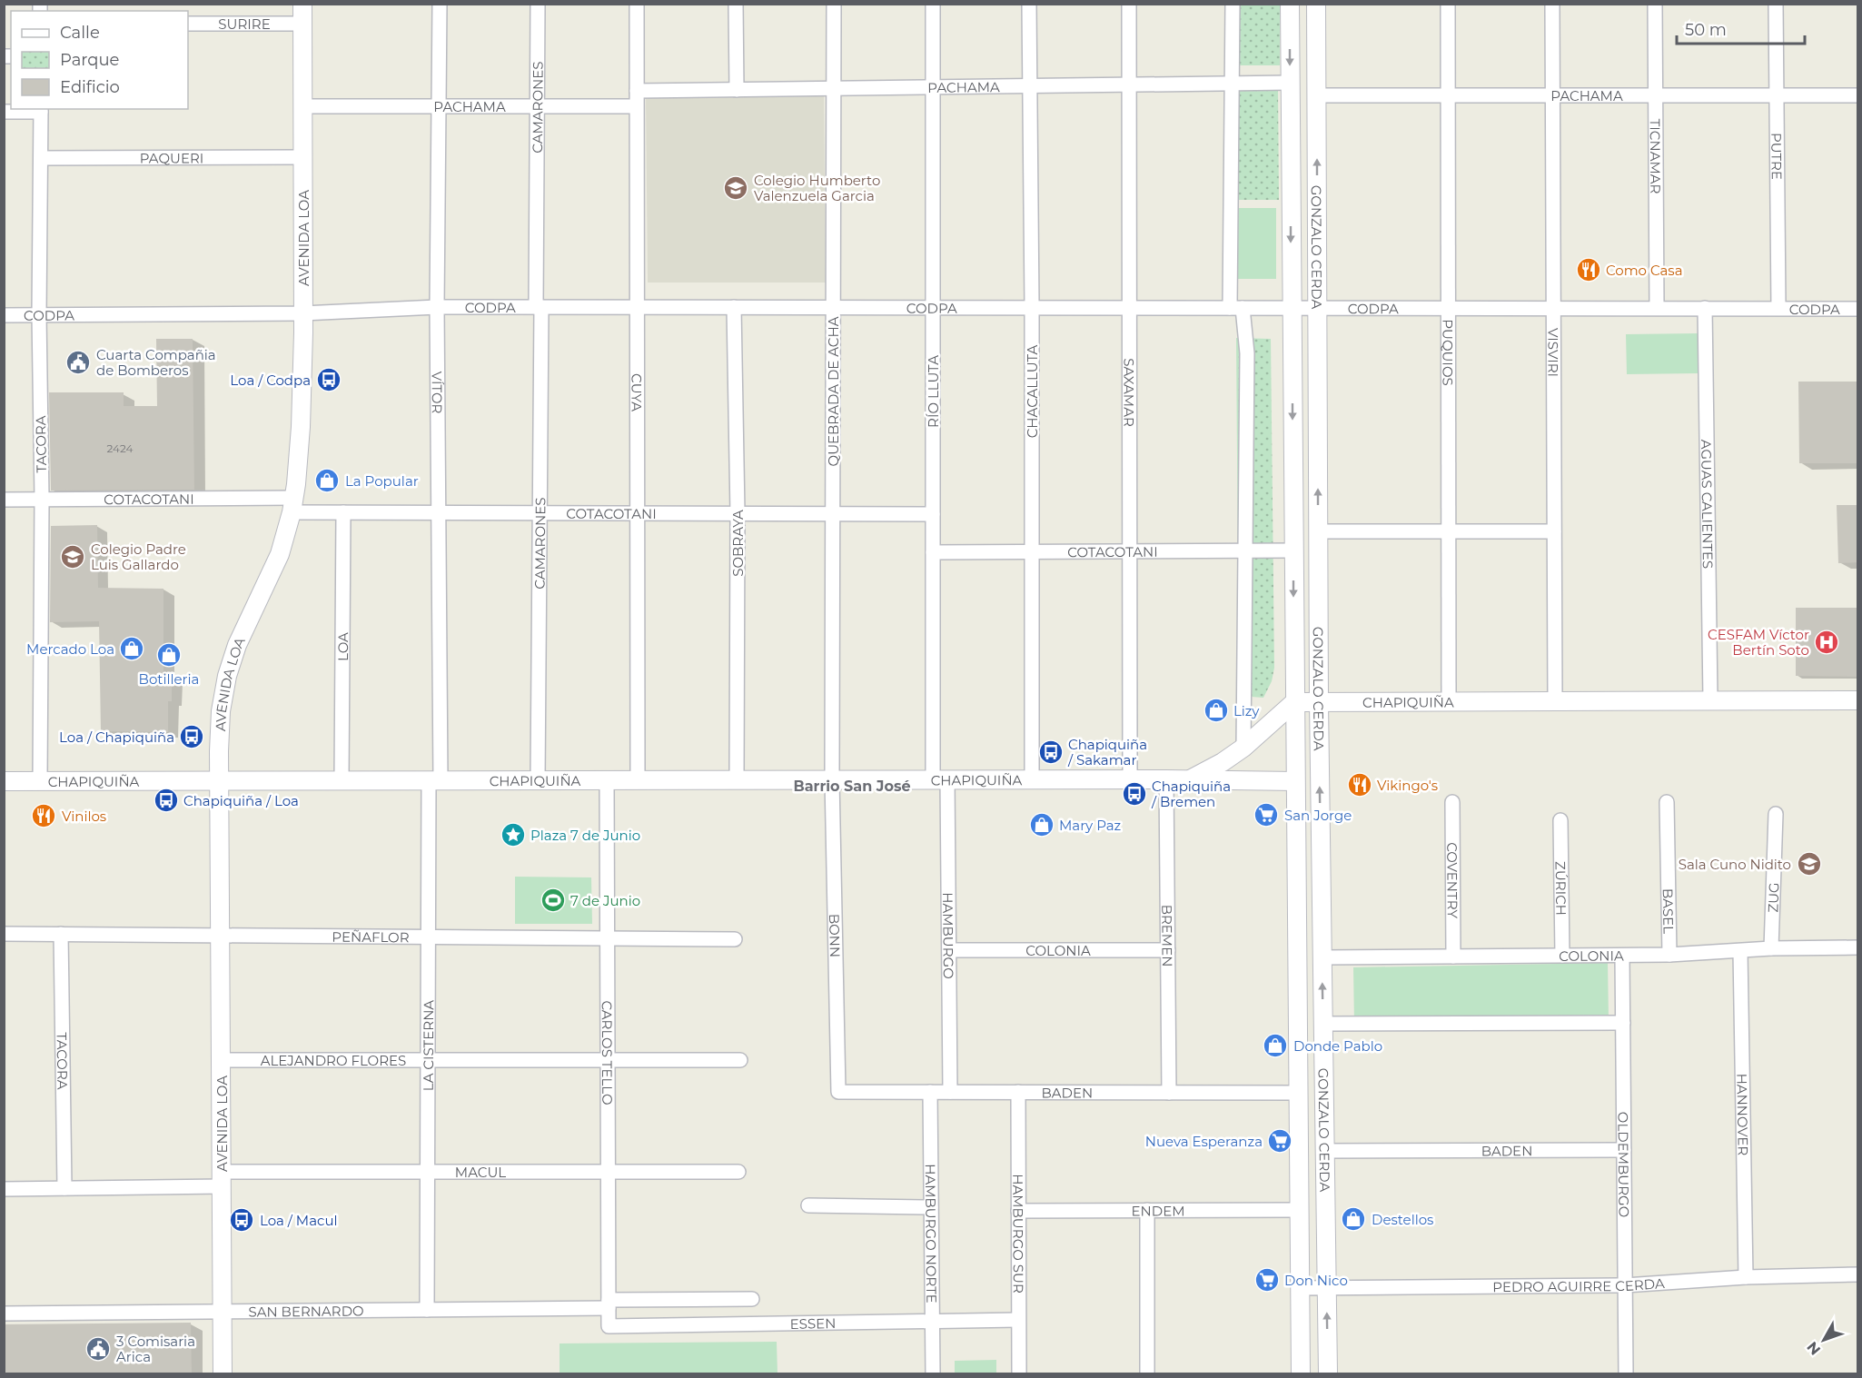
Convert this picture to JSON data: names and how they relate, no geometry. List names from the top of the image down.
{
  "streets": {
    "street": [
      "SURIRE",
      "PACHAMA",
      "CAMARONES",
      "TICNAMAR",
      "PUTRE",
      "PAQUERI",
      "AVENIDA LOA",
      "GONZALO CERDA",
      "CODPA",
      "PUQUIOS",
      "VISVIRI",
      "QUEBRADA DE ACHA",
      "RÍO LLUTA",
      "CHACALLUTA",
      "SAXAMAR",
      "VÍTOR",
      "CUYA",
      "TACORA",
      "COTACOTANI",
      "AGUAS CALIENTES",
      "SOBRAYA",
      "LOA",
      "CHAPIQUIÑA",
      "COVENTRY",
      "ZÚRICH",
      "ZUG",
      "BASEL",
      "BONN",
      "HAMBURGO",
      "BREMEN",
      "PEÑAFLOR",
      "COLONIA",
      "LA CISTERNA",
      "CARLOS TELLO",
      "ALEJANDRO FLORES",
      "BADEN",
      "HANNOVER",
      "OLDEMBURGO",
      "MACUL",
      "ENDEM",
      "HAMBURGO NORTE",
      "HAMBURGO SUR",
      "PEDRO AGUIRRE CERDA",
      "SAN BERNARDO",
      "ESSEN"
    ]
  },
  "crossings": [
    ["SURIRE", "AVENIDA LOA"],
    ["PACHAMA", "CAMARONES"],
    ["PACHAMA", "TICNAMAR"],
    ["PACHAMA", "PUTRE"],
    ["PACHAMA", "AVENIDA LOA"],
    ["PACHAMA", "GONZALO CERDA"],
    ["PACHAMA", "PUQUIOS"],
    ["PACHAMA", "VISVIRI"],
    ["PACHAMA", "QUEBRADA DE ACHA"],
    ["PACHAMA", "RÍO LLUTA"],
    ["PACHAMA", "CHACALLUTA"],
    ["PACHAMA", "SAXAMAR"],
    ["PACHAMA", "VÍTOR"],
    ["PACHAMA", "CUYA"],
    ["CAMARONES", "CODPA"],
    ["CAMARONES", "COTACOTANI"],
    ["CAMARONES", "CHAPIQUIÑA"],
    ["TICNAMAR", "CODPA"],
    ["PUTRE", "CODPA"],
    ["PAQUERI", "AVENIDA LOA"],
    ["PAQUERI", "TACORA"],
    ["AVENIDA LOA", "CODPA"],
    ["AVENIDA LOA", "COTACOTANI"],
    ["AVENIDA LOA", "CHAPIQUIÑA"],
    ["AVENIDA LOA", "PEÑAFLOR"],
    ["AVENIDA LOA", "ALEJANDRO FLORES"],
    ["AVENIDA LOA", "MACUL"],
    ["AVENIDA LOA", "SAN BERNARDO"],
    ["GONZALO CERDA", "CODPA"],
    ["GONZALO CERDA", "COTACOTANI"],
    ["GONZALO CERDA", "CHAPIQUIÑA"],
    ["GONZALO CERDA", "COLONIA"],
    ["GONZALO CERDA", "BADEN"],
    ["GONZALO CERDA", "ENDEM"],
    ["GONZALO CERDA", "PEDRO AGUIRRE CERDA"],
    ["CODPA", "PUQUIOS"],
    ["CODPA", "VISVIRI"],
    ["CODPA", "QUEBRADA DE ACHA"],
    ["CODPA", "RÍO LLUTA"],
    ["CODPA", "CHACALLUTA"],
    ["CODPA", "SAXAMAR"],
    ["CODPA", "VÍTOR"],
    ["CODPA", "CUYA"],
    ["CODPA", "TACORA"],
    ["CODPA", "AGUAS CALIENTES"],
    ["CODPA", "SOBRAYA"],
    ["PUQUIOS", "CHAPIQUIÑA"],
    ["VISVIRI", "CHAPIQUIÑA"],
    ["QUEBRADA DE ACHA", "COTACOTANI"],
    ["QUEBRADA DE ACHA", "CHAPIQUIÑA"],
    ["QUEBRADA DE ACHA", "BONN"],
    ["RÍO LLUTA", "COTACOTANI"],
    ["RÍO LLUTA", "CHAPIQUIÑA"],
    ["RÍO LLUTA", "HAMBURGO"],
    ["CHACALLUTA", "COTACOTANI"],
    ["CHACALLUTA", "CHAPIQUIÑA"],
    ["SAXAMAR", "COTACOTANI"],
    ["SAXAMAR", "CHAPIQUIÑA"],
    ["VÍTOR", "COTACOTANI"],
    ["VÍTOR", "CHAPIQUIÑA"],
    ["VÍTOR", "LA CISTERNA"],
    ["CUYA", "COTACOTANI"],
    ["CUYA", "CHAPIQUIÑA"],
    ["TACORA", "COTACOTANI"],
    ["TACORA", "CHAPIQUIÑA"],
    ["TACORA", "PEÑAFLOR"],
    ["TACORA", "MACUL"],
    ["COTACOTANI", "SOBRAYA"],
    ["COTACOTANI", "LOA"],
    ["AGUAS CALIENTES", "CHAPIQUIÑA"],
    ["SOBRAYA", "CHAPIQUIÑA"],
    ["LOA", "CHAPIQUIÑA"],
    ["CHAPIQUIÑA", "BONN"],
    ["CHAPIQUIÑA", "HAMBURGO"],
    ["CHAPIQUIÑA", "BREMEN"],
    ["CHAPIQUIÑA", "LA CISTERNA"],
    ["CHAPIQUIÑA", "CARLOS TELLO"],
    ["COVENTRY", "COLONIA"],
    ["ZÚRICH", "COLONIA"],
    ["ZUG", "COLONIA"],
    ["BASEL", "COLONIA"],
    ["BONN", "BADEN"],
    ["HAMBURGO", "COLONIA"],
    ["HAMBURGO", "BADEN"],
    ["BREMEN", "COLONIA"],
    ["BREMEN", "BADEN"],
    ["PEÑAFLOR", "LA CISTERNA"],
    ["PEÑAFLOR", "CARLOS TELLO"],
    ["COLONIA", "HANNOVER"],
    ["COLONIA", "OLDEMBURGO"],
    ["LA CISTERNA", "ALEJANDRO FLORES"],
    ["LA CISTERNA", "MACUL"],
    ["LA CISTERNA", "SAN BERNARDO"],
    ["CARLOS TELLO", "ALEJANDRO FLORES"],
    ["CARLOS TELLO", "MACUL"],
    ["CARLOS TELLO", "SAN BERNARDO"],
    ["CARLOS TELLO", "ESSEN"],
    ["BADEN", "OLDEMBURGO"],
    ["BADEN", "HAMBURGO NORTE"],
    ["BADEN", "HAMBURGO SUR"],
    ["HANNOVER", "PEDRO AGUIRRE CERDA"],
    ["OLDEMBURGO", "PEDRO AGUIRRE CERDA"],
    ["ENDEM", "HAMBURGO SUR"],
    ["HAMBURGO NORTE", "ESSEN"],
    ["HAMBURGO SUR", "ESSEN"]
  ],
  "districts": ["Barrio San José"],
  "places": {
    "school or university": ["Colegio Humberto Valenzuela Garcia", "Colegio Padre Luis Gallardo", "Sala Cuno Nidito"],
    "restaurant": ["Como Casa", "Vikingo's", "Vinilos"],
    "public building": ["Cuarta Compañia de Bomberos", "3 Comisaria Arica"],
    "bus stop": [
      "Loa / Codpa",
      "Loa / Chapiquiña",
      "Chapiquiña / Sakamar",
      "Chapiquiña / Bremen",
      "Chapiquiña / Loa",
      "Loa / Macul"
    ],
    "shop": [
      "La Popular",
      "Mercado Loa",
      "Botilleria",
      "Lizy",
      "Mary Paz",
      "Donde Pablo",
      "Destellos"
    ],
    "hospital": ["CESFAM Víctor Bertín Soto"],
    "supermarket": ["San Jorge", "Nueva Esperanza", "Don Nico"],
    "place": ["Plaza 7 de Junio"],
    "sports": ["7 de Junio"]
  },
  "house_numbers": ["2424"],
  "legend": ["Calle", "Parque", "Edificio"],
  "scale_bar": "50 m",
  "north": "bottom left"
}
